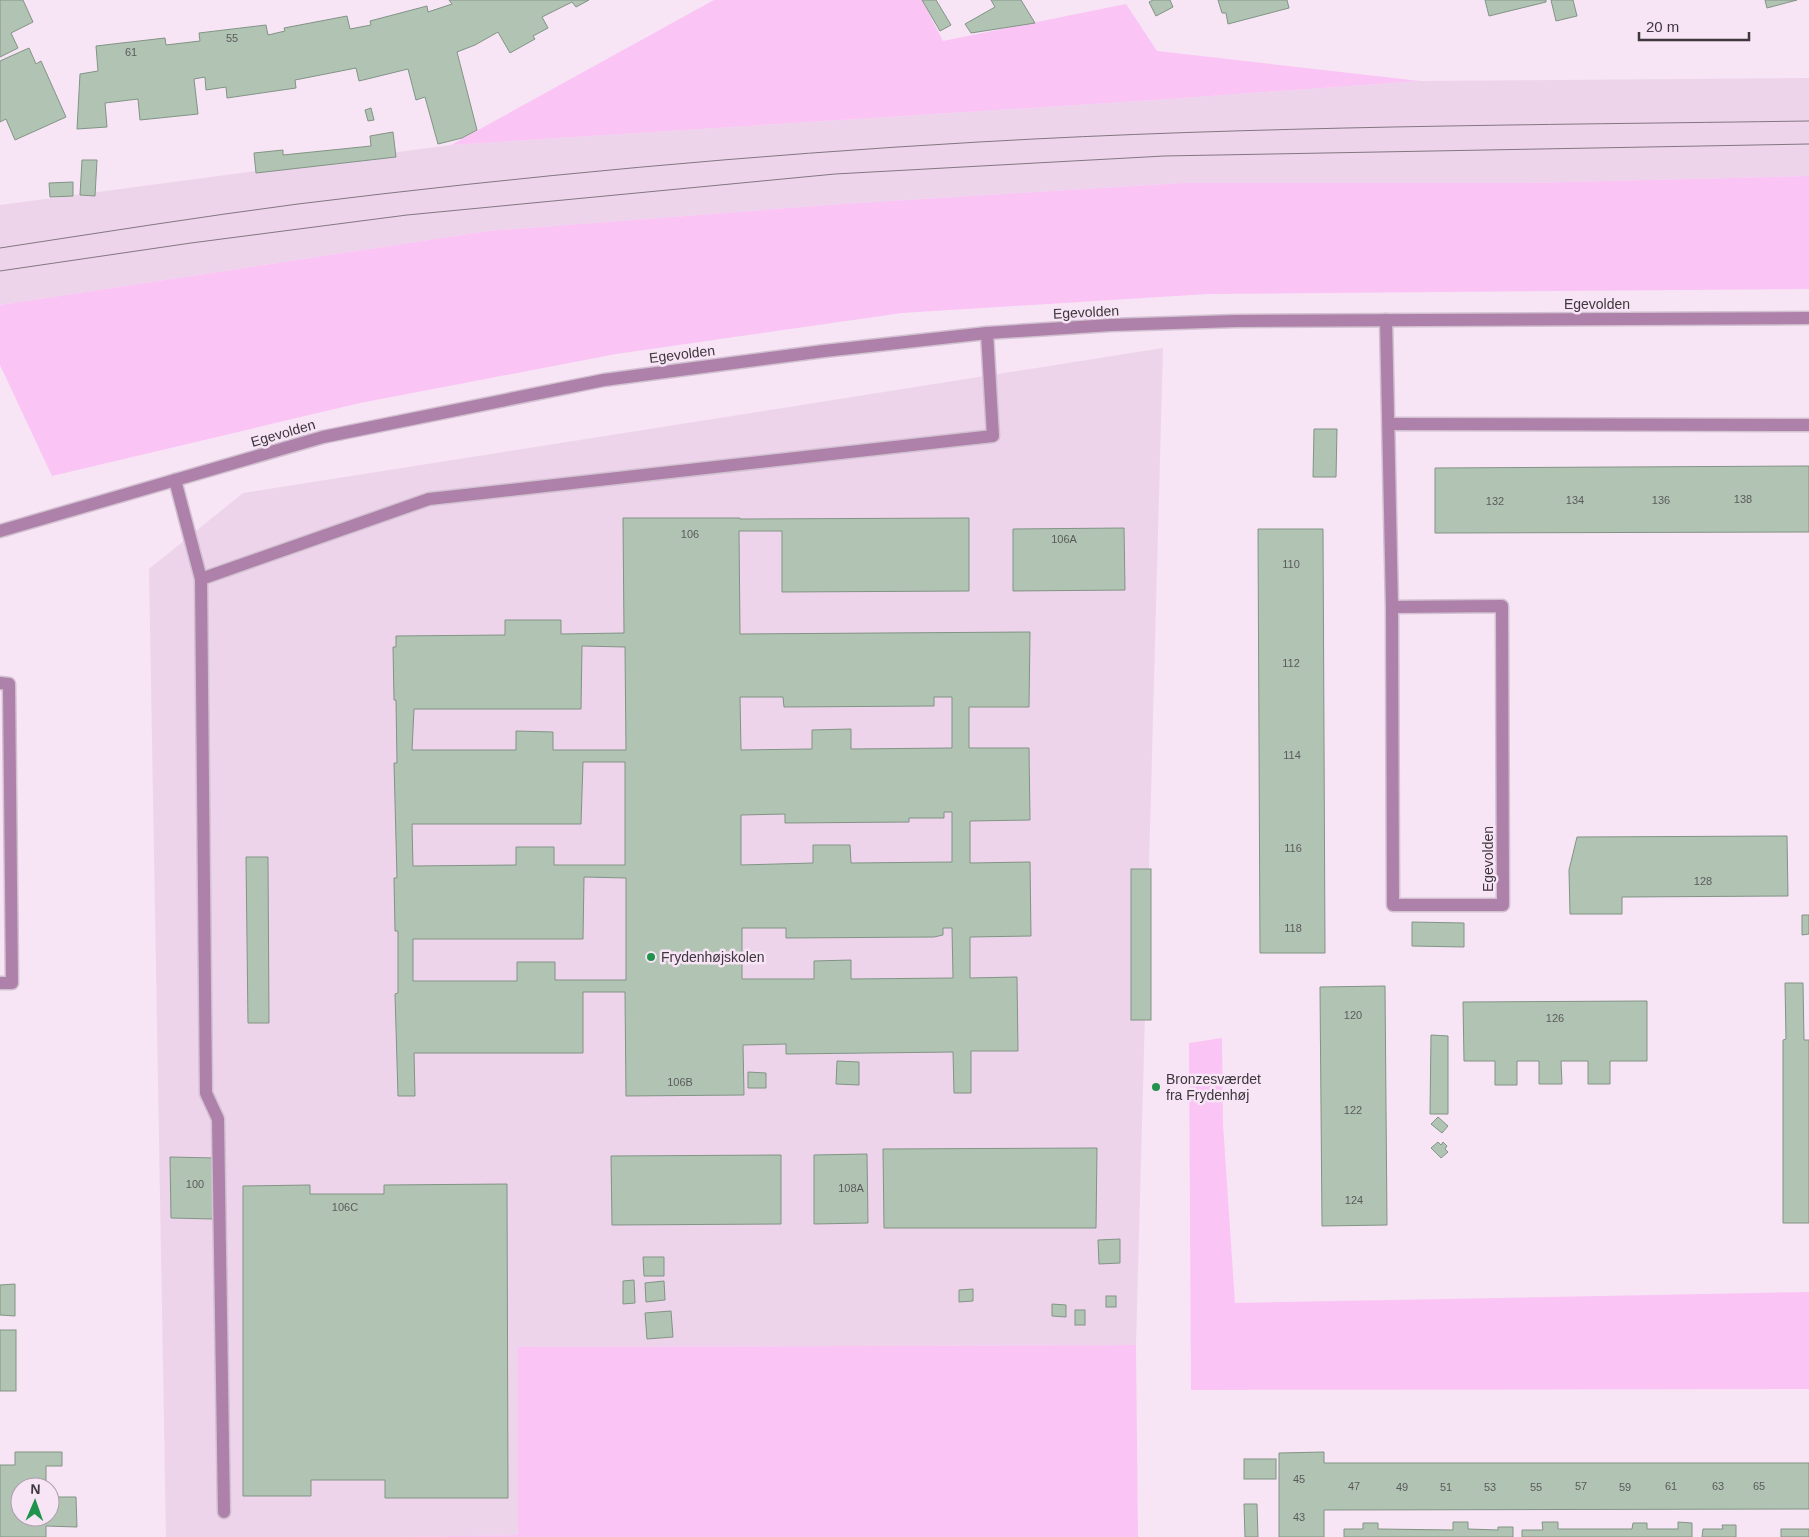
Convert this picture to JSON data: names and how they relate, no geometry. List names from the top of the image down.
{
  "streets": {
    "street": ["Egevolden"]
  },
  "places": ["Frydenhøjskolen", "Bronzesværdet fra Frydenhøj"],
  "house_numbers": [
    "55",
    "61",
    "138",
    "134",
    "136",
    "132",
    "106",
    "106A",
    "110",
    "112",
    "114",
    "116",
    "128",
    "118",
    "120",
    "126",
    "106B",
    "122",
    "100",
    "108A",
    "124",
    "106C",
    "45",
    "47",
    "57",
    "61",
    "63",
    "65",
    "49",
    "51",
    "53",
    "55",
    "59",
    "43"
  ],
  "scale_bar": "20 m",
  "north": "top"
}
